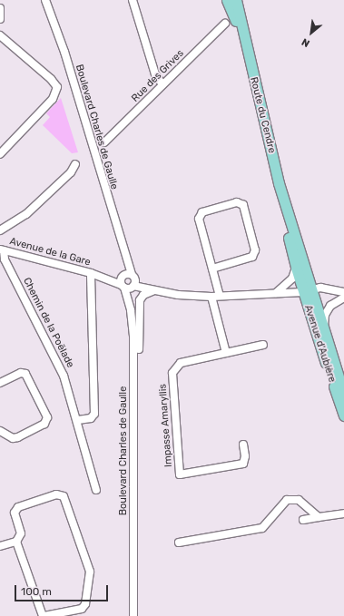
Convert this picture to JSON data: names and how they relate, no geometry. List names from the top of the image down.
{
  "streets": {
    "main road": ["Route du Cendre", "Avenue d'Aubière"],
    "street": [
      "Rue des Grives",
      "Boulevard Charles de Gaulle",
      "Avenue de la Gare",
      "Chemin de la Poëlade",
      "Impasse Amaryllis"
    ]
  },
  "crossings": [
    ["Route du Cendre", "Avenue de la Gare"],
    ["Route du Cendre", "Avenue d'Aubière"],
    ["Boulevard Charles de Gaulle", "Avenue de la Gare"],
    ["Avenue de la Gare", "Chemin de la Poëlade"],
    ["Avenue de la Gare", "Avenue d'Aubière"]
  ],
  "scale_bar": "100 m",
  "north": "bottom left"
}
